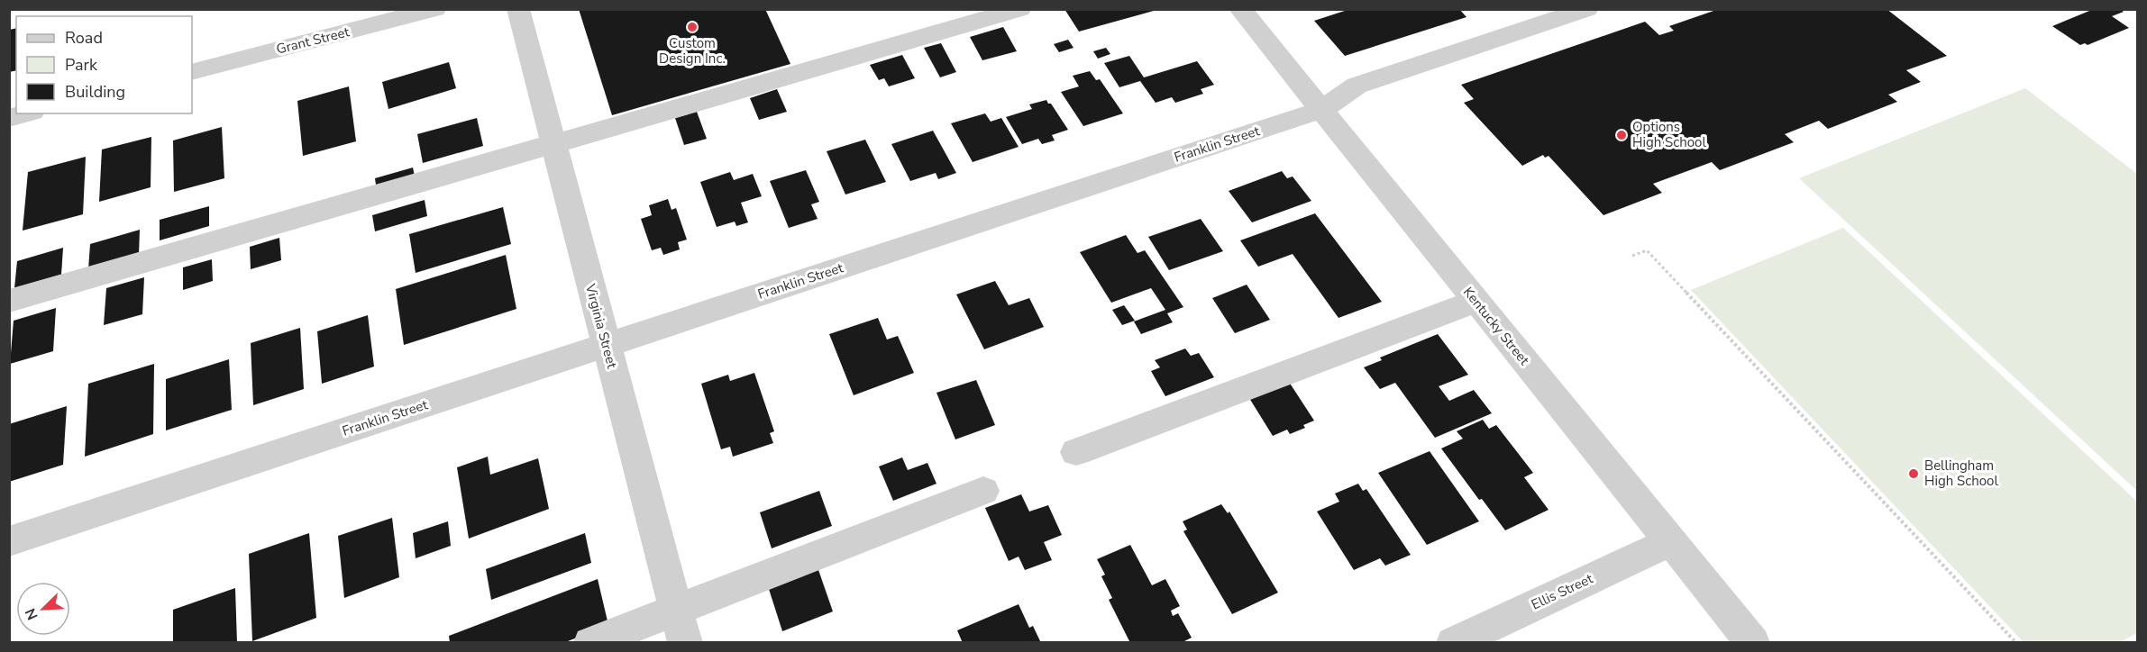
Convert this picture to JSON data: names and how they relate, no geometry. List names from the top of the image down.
{
  "streets": {
    "street": [
      "Grant Street",
      "Franklin Street",
      "Virginia Street",
      "Kentucky Street",
      "Ellis Street"
    ]
  },
  "crossings": [
    ["Franklin Street", "Virginia Street"],
    ["Franklin Street", "Kentucky Street"],
    ["Kentucky Street", "Ellis Street"]
  ],
  "places": ["Custom Design Inc.", "Options High School", "Bellingham High School"],
  "legend": ["Road", "Park", "Building"],
  "north": "bottom left"
}
